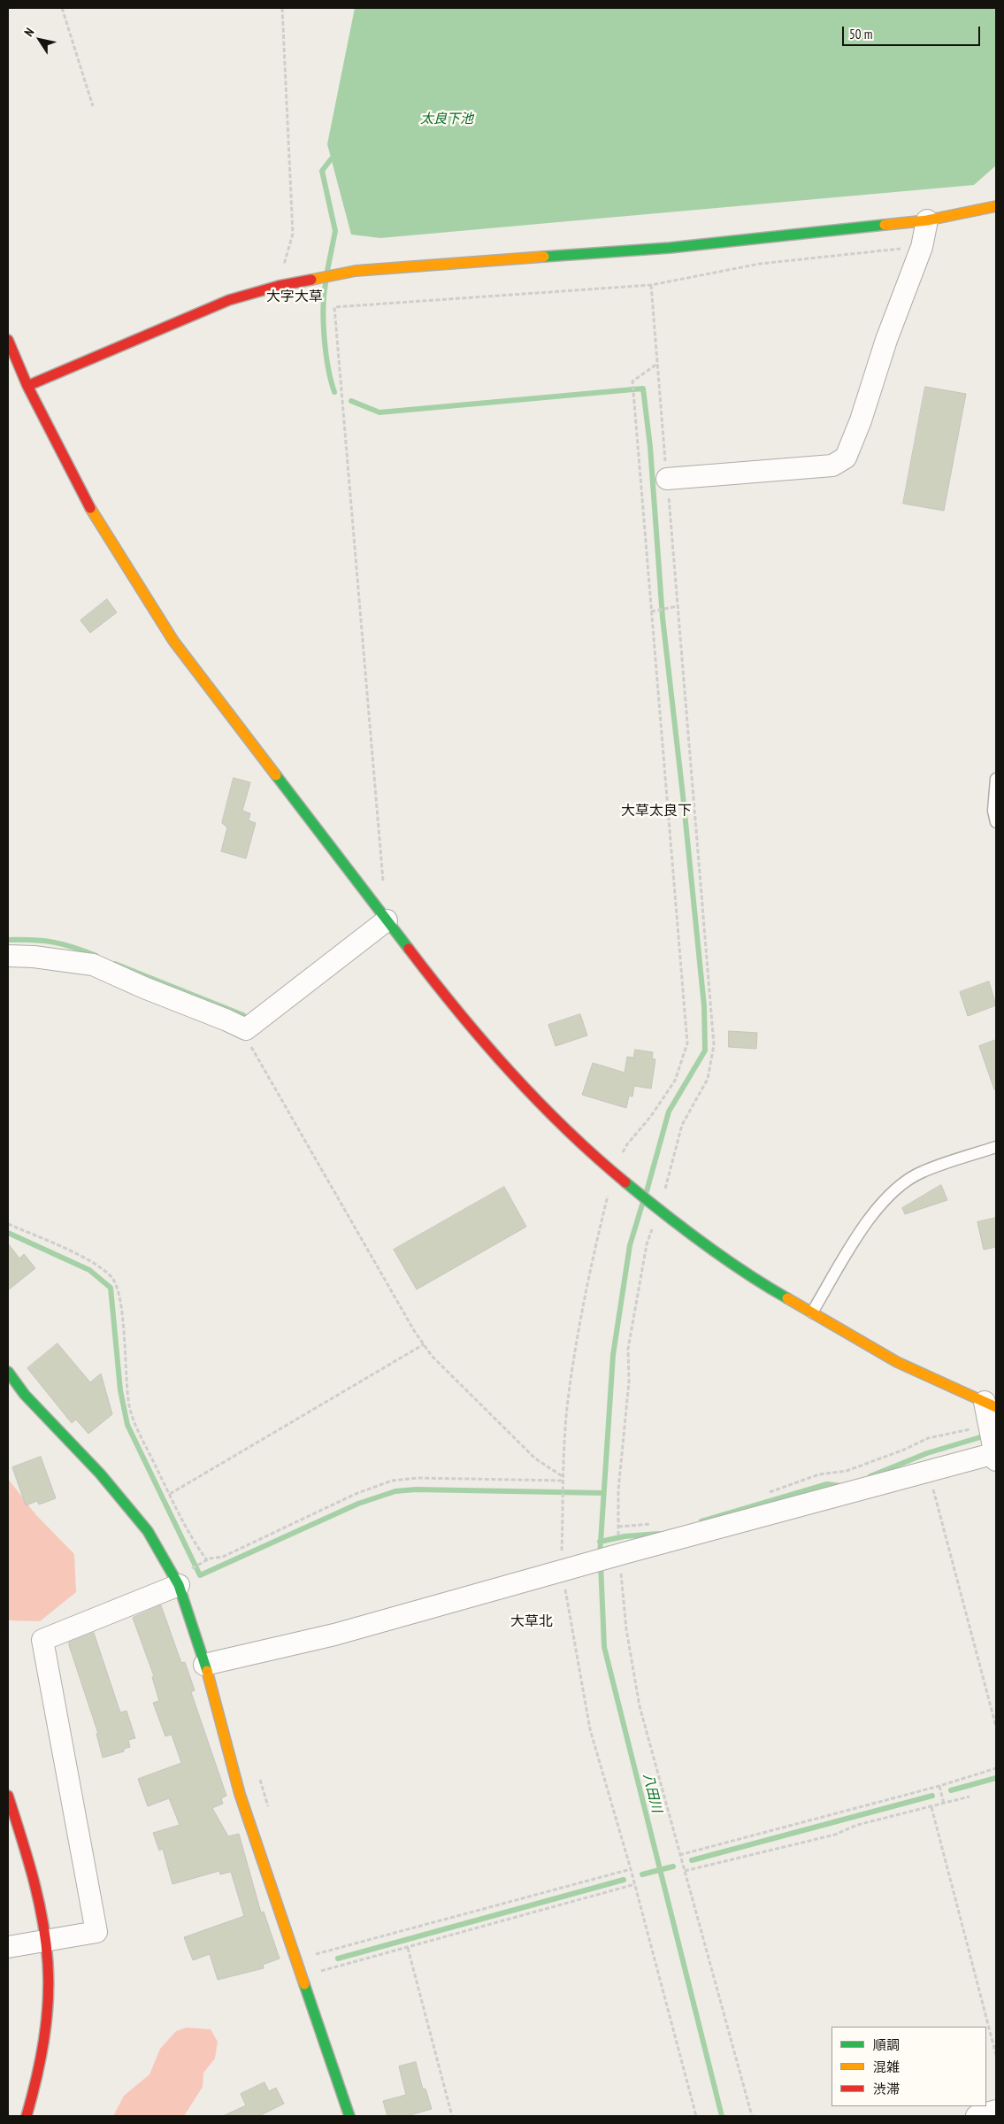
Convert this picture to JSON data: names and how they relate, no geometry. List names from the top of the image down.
{
  "districts": ["大字大草", "大草太良下", "大草北"],
  "water": ["太良下池", "八田川"],
  "legend": ["順調", "混雑", "渋滞"],
  "scale_bar": "50 m",
  "north": "top left"
}
